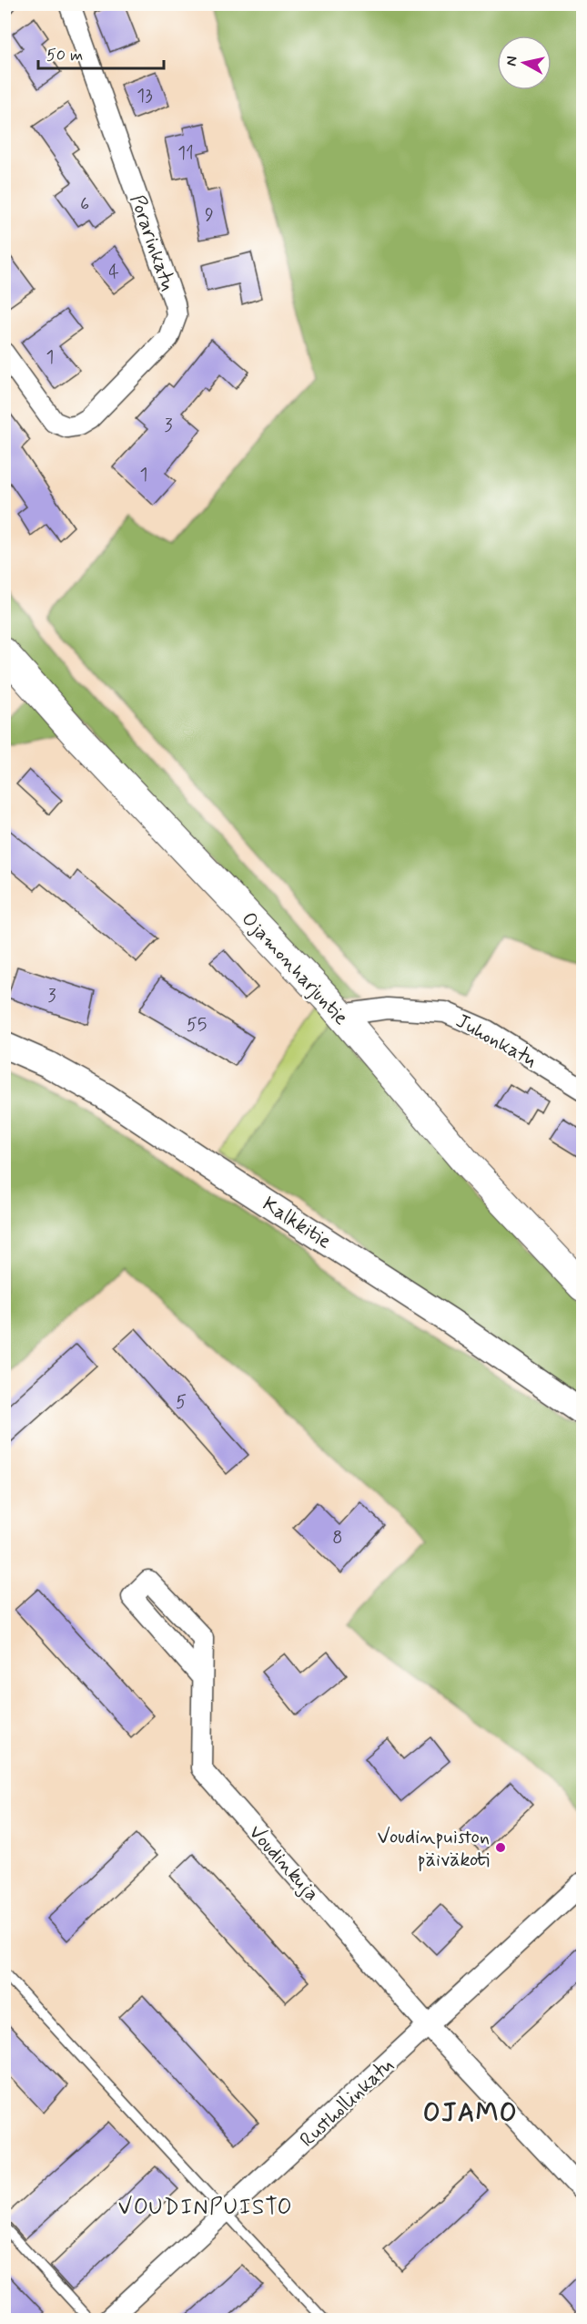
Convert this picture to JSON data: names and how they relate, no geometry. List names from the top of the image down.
{
  "streets": {
    "main road": ["Ojamonharjuntie"],
    "street": [
      "Porarinkatu",
      "Juhonkatu",
      "Kalkkitie",
      "Voudinkuja",
      "Rusthollinkatu"
    ]
  },
  "crossings": [
    ["Ojamonharjuntie", "Juhonkatu"],
    ["Voudinkuja", "Rusthollinkatu"]
  ],
  "districts": ["OJAMO", "VOUDINPUISTO"],
  "places": ["Voudinpuiston päiväkoti"],
  "house_numbers": [
    "13",
    "11",
    "6",
    "9",
    "4",
    "1",
    "3",
    "1",
    "3",
    "55",
    "5",
    "8"
  ],
  "scale_bar": "50 m",
  "north": "left"
}
